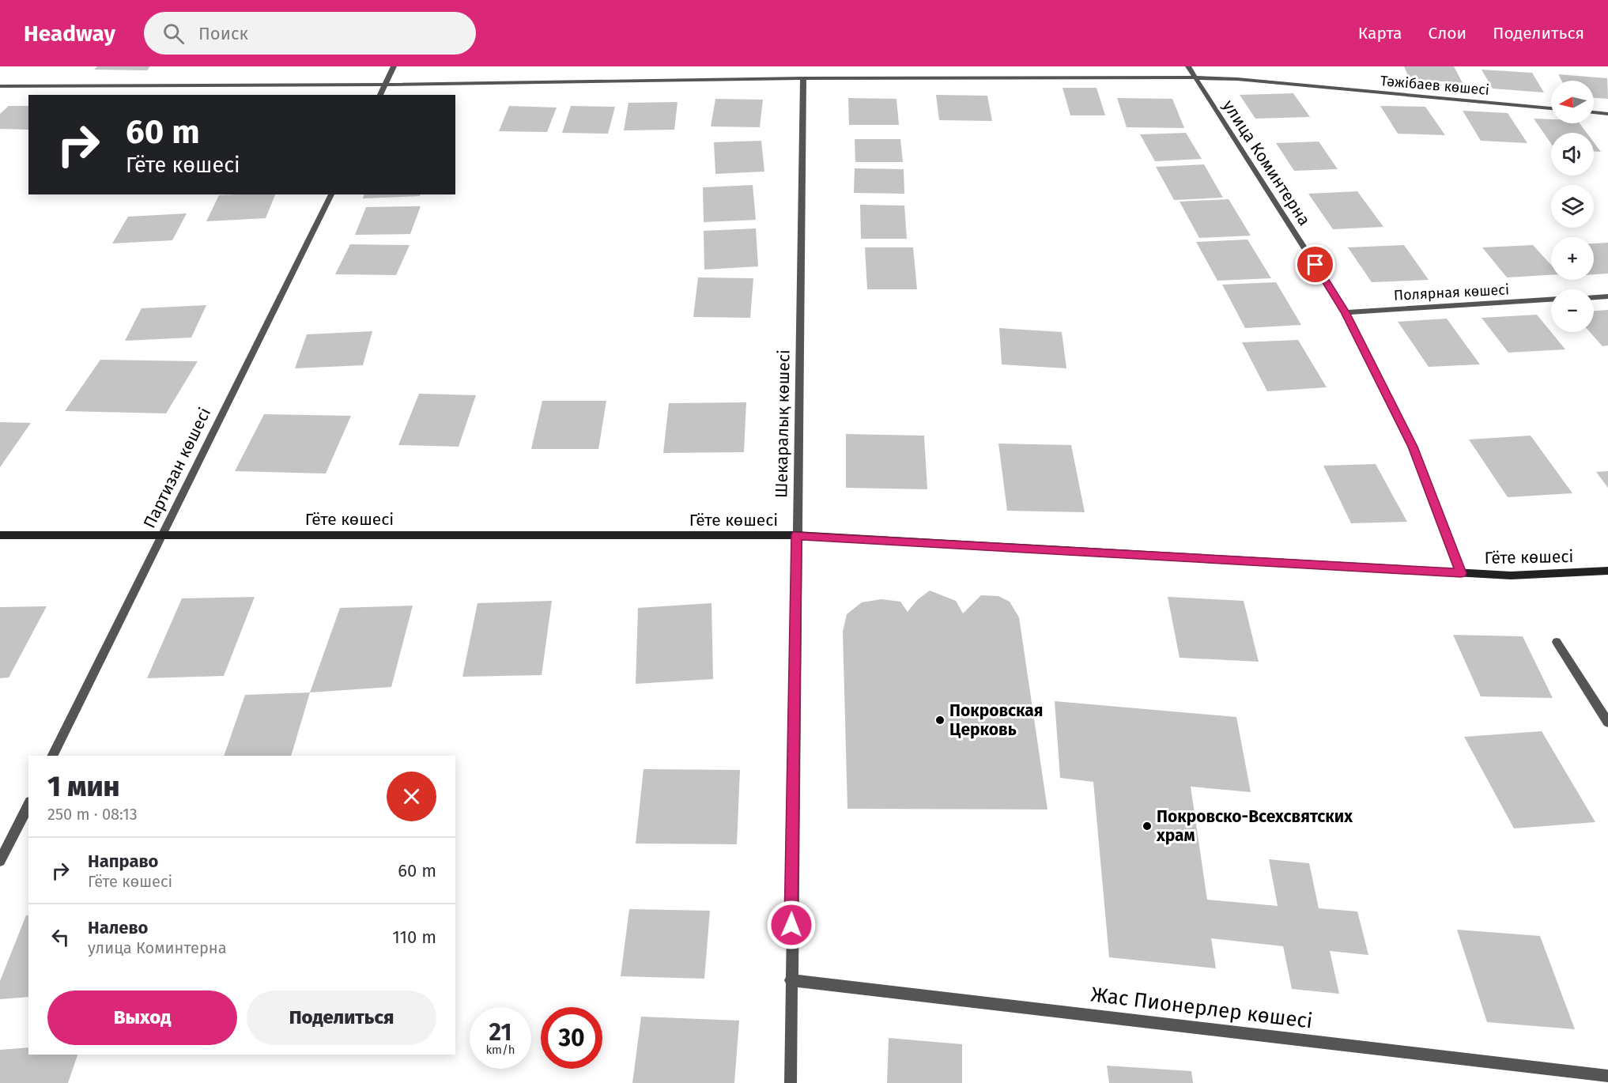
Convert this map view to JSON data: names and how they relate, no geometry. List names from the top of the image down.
{
  "streets": {
    "street": [
      "Тәжібаев көшесі",
      "улица Коминтерна",
      "Полярная көшесі",
      "Шекаралық көшесі",
      "Партизан көшесі",
      "Гёте көшесі",
      "Жас Пионерлер көшесі"
    ]
  },
  "crossings": [
    ["Тәжібаев көшесі", "улица Коминтерна"],
    ["Тәжібаев көшесі", "Шекаралық көшесі"],
    ["улица Коминтерна", "Полярная көшесі"],
    ["улица Коминтерна", "Гёте көшесі"],
    ["Шекаралық көшесі", "Гёте көшесі"],
    ["Шекаралық көшесі", "Жас Пионерлер көшесі"],
    ["Партизан көшесі", "Гёте көшесі"]
  ],
  "places": ["Покровская Церковь", "Покровско-Всехсвятских храм"],
  "north": "left",
  "page": {
    "header": "Headway",
    "search": "Поиск",
    "nav": ["Карта", "Слои", "Поделиться"],
    "map_buttons": ["+", "−"],
    "turn": ["60 m", "Гёте көшесі"],
    "heading": ["1 мин", "250 m · 08:13"],
    "list": [
      {
        "name": "Направо",
        "note": "Гёте көшесі",
        "value": "60 m"
      },
      {
        "name": "Налево",
        "note": "улица Коминтерна",
        "value": "110 m"
      }
    ],
    "buttons": ["Выход", "Поделиться"],
    "speed": "21 km/h",
    "limit": "30"
  }
}
